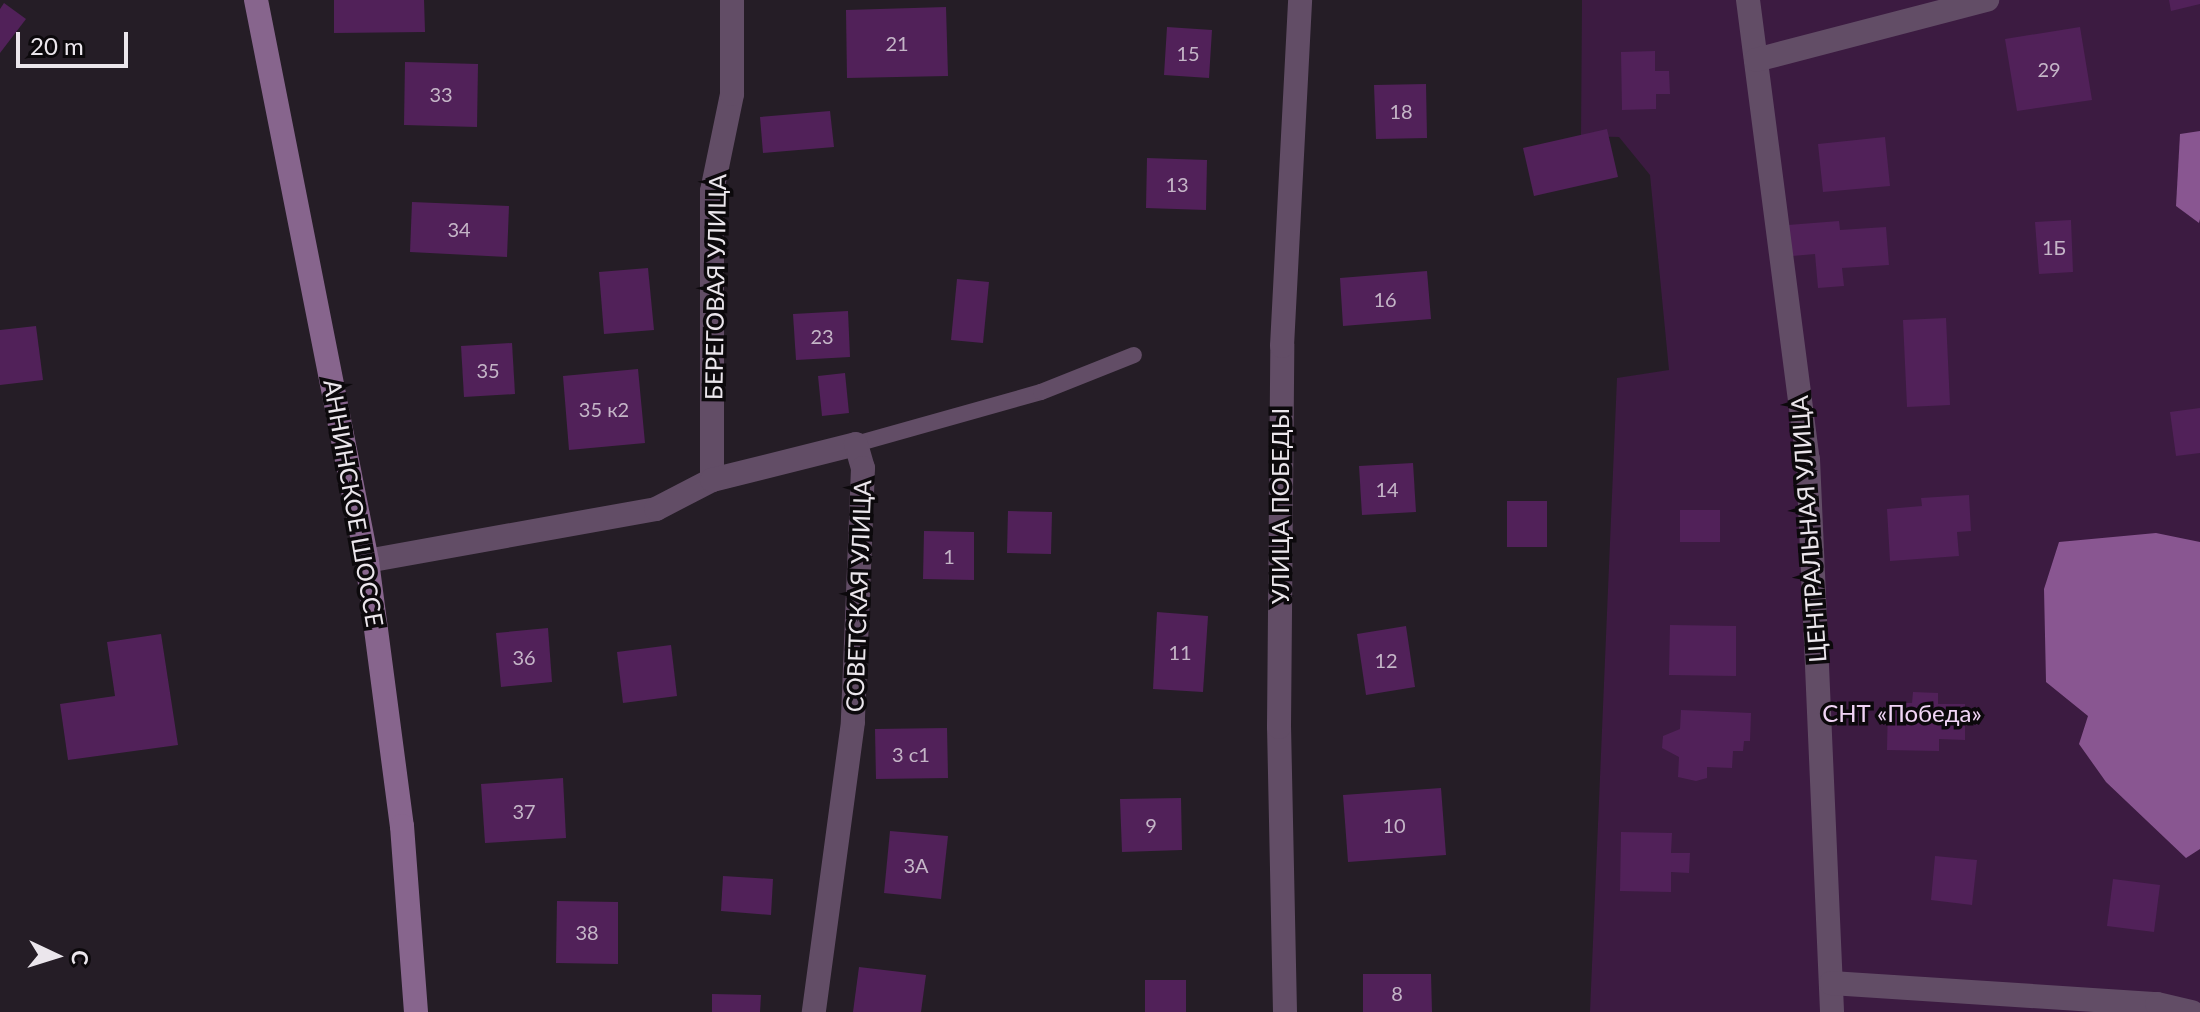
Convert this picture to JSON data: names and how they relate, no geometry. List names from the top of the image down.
{
  "streets": {
    "main road": ["АННИНСКОЕ ШОССЕ"],
    "street": [
      "БЕРЕГОВАЯ УЛИЦА",
      "УЛИЦА ПОБЕДЫ",
      "ЦЕНТРАЛЬНАЯ УЛИЦА",
      "СОВЕТСКАЯ УЛИЦА"
    ]
  },
  "crossings": [
    ["БЕРЕГОВАЯ УЛИЦА", "СОВЕТСКАЯ УЛИЦА"],
    ["АННИНСКОЕ ШОССЕ", "СОВЕТСКАЯ УЛИЦА"]
  ],
  "parks": ["СНТ «Победа»"],
  "house_numbers": [
    "21",
    "15",
    "29",
    "33",
    "18",
    "13",
    "34",
    "1Б",
    "16",
    "23",
    "35",
    "35 к2",
    "14",
    "1",
    "11",
    "36",
    "12",
    "3 с1",
    "37",
    "9",
    "10",
    "3А",
    "38",
    "8"
  ],
  "scale_bar": "20 m",
  "north": "right"
}
